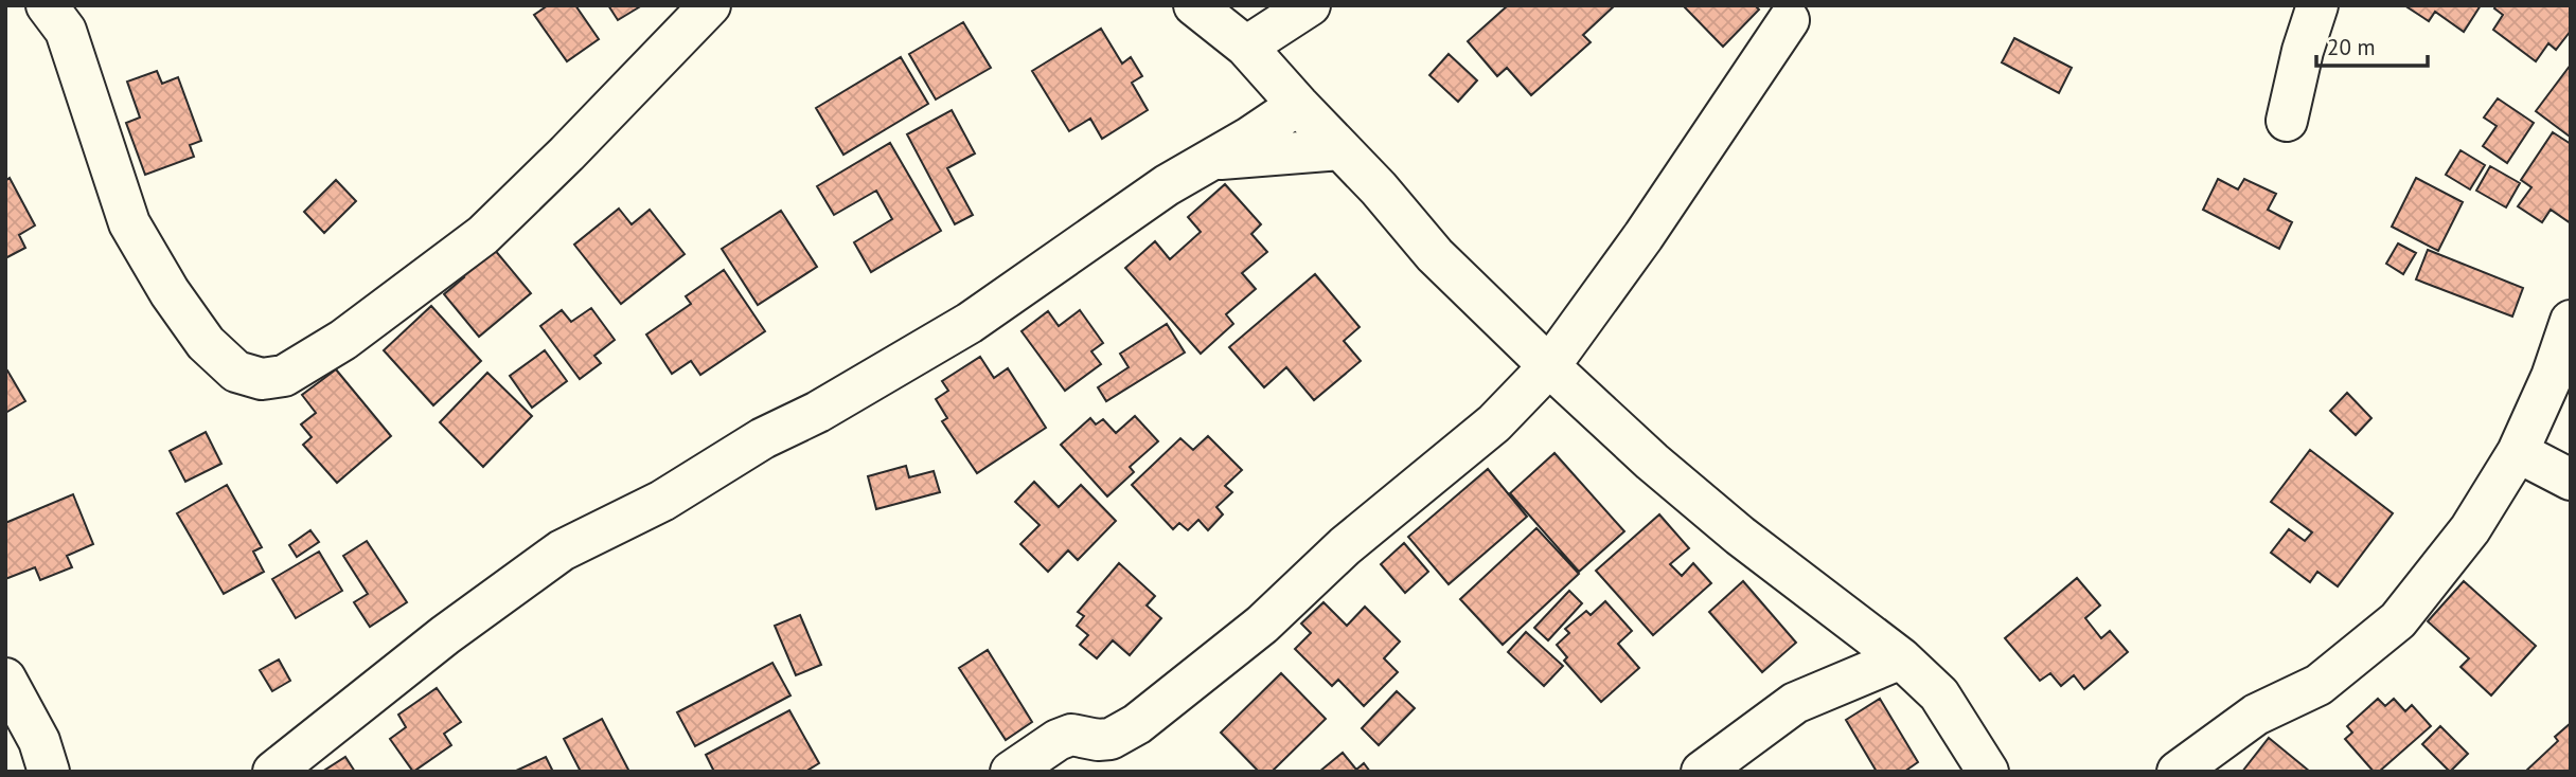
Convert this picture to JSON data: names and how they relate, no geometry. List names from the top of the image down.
{
  "scale_bar": "20 m"
}
